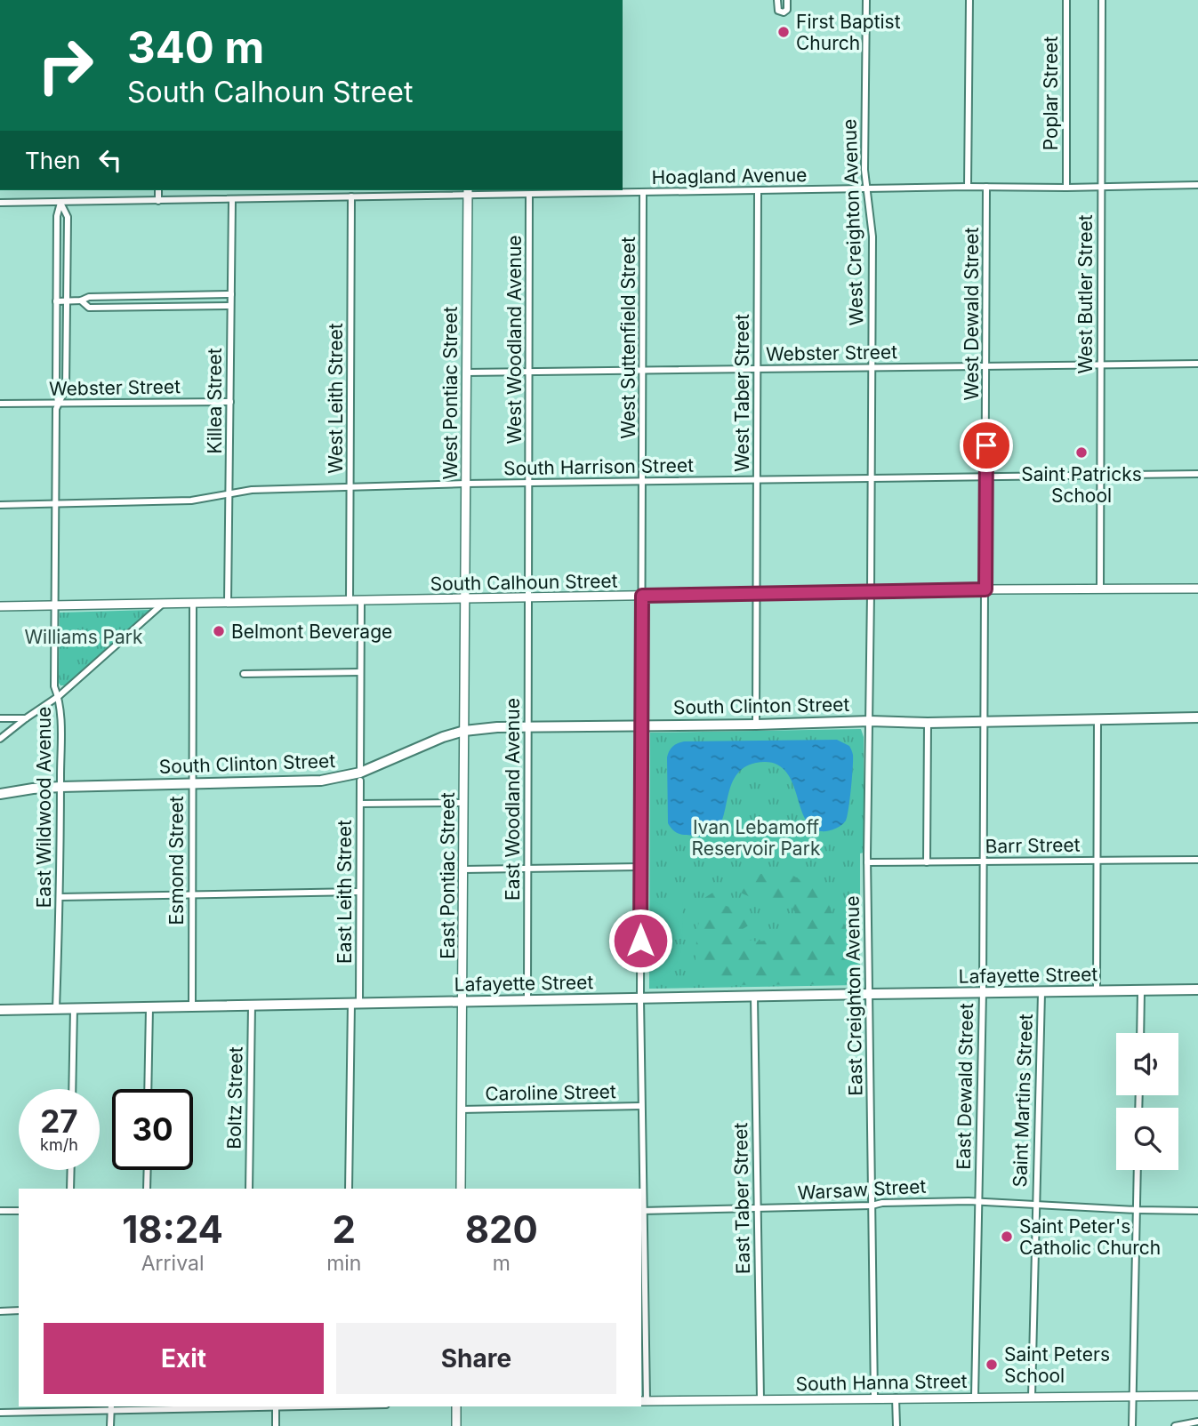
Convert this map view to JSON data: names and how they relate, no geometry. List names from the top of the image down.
{
  "streets": {
    "highway": ["South Clinton Street", "Lafayette Street"],
    "street": [
      "Poplar Street",
      "Hoagland Avenue",
      "West Creighton Avenue",
      "West Butler Street",
      "West Dewald Street",
      "West Suttenfield Street",
      "West Woodland Avenue",
      "Webster Street",
      "West Pontiac Street",
      "West Taber Street",
      "West Leith Street",
      "Killea Street",
      "South Harrison Street",
      "South Calhoun Street",
      "East Woodland Avenue",
      "East Wildwood Avenue",
      "Barr Street",
      "Esmond Street",
      "East Pontiac Street",
      "East Leith Street",
      "East Creighton Avenue",
      "East Dewald Street",
      "Caroline Street",
      "Boltz Street",
      "Saint Martins Street",
      "Warsaw Street",
      "East Taber Street",
      "South Hanna Street"
    ]
  },
  "crossings": [
    ["Poplar Street", "Hoagland Avenue"],
    ["Hoagland Avenue", "West Creighton Avenue"],
    ["Hoagland Avenue", "West Butler Street"],
    ["Hoagland Avenue", "West Dewald Street"],
    ["Hoagland Avenue", "West Suttenfield Street"],
    ["Hoagland Avenue", "West Woodland Avenue"],
    ["Hoagland Avenue", "West Pontiac Street"],
    ["Hoagland Avenue", "West Taber Street"],
    ["Hoagland Avenue", "West Leith Street"],
    ["Hoagland Avenue", "Killea Street"],
    ["West Creighton Avenue", "Webster Street"],
    ["West Creighton Avenue", "South Harrison Street"],
    ["West Creighton Avenue", "South Calhoun Street"],
    ["West Creighton Avenue", "East Creighton Avenue"],
    ["West Butler Street", "Webster Street"],
    ["West Butler Street", "South Harrison Street"],
    ["West Butler Street", "South Calhoun Street"],
    ["West Dewald Street", "Webster Street"],
    ["West Dewald Street", "South Harrison Street"],
    ["West Dewald Street", "South Calhoun Street"],
    ["West Dewald Street", "East Dewald Street"],
    ["West Suttenfield Street", "Webster Street"],
    ["West Suttenfield Street", "South Harrison Street"],
    ["West Suttenfield Street", "South Calhoun Street"],
    ["West Suttenfield Street", "South Clinton Street"],
    ["West Suttenfield Street", "Lafayette Street"],
    ["West Suttenfield Street", "Caroline Street"],
    ["West Suttenfield Street", "Warsaw Street"],
    ["West Suttenfield Street", "South Hanna Street"],
    ["West Woodland Avenue", "Webster Street"],
    ["West Woodland Avenue", "South Harrison Street"],
    ["West Woodland Avenue", "South Calhoun Street"],
    ["West Woodland Avenue", "East Woodland Avenue"],
    ["Webster Street", "West Pontiac Street"],
    ["Webster Street", "West Taber Street"],
    ["Webster Street", "Killea Street"],
    ["Webster Street", "East Wildwood Avenue"],
    ["West Pontiac Street", "South Harrison Street"],
    ["West Pontiac Street", "South Calhoun Street"],
    ["West Pontiac Street", "East Pontiac Street"],
    ["West Taber Street", "South Harrison Street"],
    ["West Taber Street", "South Calhoun Street"],
    ["West Leith Street", "South Harrison Street"],
    ["West Leith Street", "South Calhoun Street"],
    ["Killea Street", "South Harrison Street"],
    ["Killea Street", "South Calhoun Street"],
    ["South Harrison Street", "East Wildwood Avenue"],
    ["South Calhoun Street", "East Woodland Avenue"],
    ["South Calhoun Street", "East Wildwood Avenue"],
    ["South Calhoun Street", "Esmond Street"],
    ["South Calhoun Street", "East Pontiac Street"],
    ["South Calhoun Street", "East Leith Street"],
    ["South Calhoun Street", "East Creighton Avenue"],
    ["South Calhoun Street", "East Dewald Street"],
    ["South Clinton Street", "East Woodland Avenue"],
    ["South Clinton Street", "East Wildwood Avenue"],
    ["South Clinton Street", "Esmond Street"],
    ["South Clinton Street", "East Pontiac Street"],
    ["South Clinton Street", "East Leith Street"],
    ["South Clinton Street", "East Creighton Avenue"],
    ["South Clinton Street", "East Dewald Street"],
    ["East Woodland Avenue", "Lafayette Street"],
    ["East Wildwood Avenue", "Lafayette Street"],
    ["Barr Street", "East Creighton Avenue"],
    ["Barr Street", "East Dewald Street"],
    ["Esmond Street", "Lafayette Street"],
    ["East Pontiac Street", "Lafayette Street"],
    ["East Pontiac Street", "Caroline Street"],
    ["East Leith Street", "Lafayette Street"],
    ["Lafayette Street", "East Creighton Avenue"],
    ["Lafayette Street", "East Dewald Street"],
    ["Lafayette Street", "Boltz Street"],
    ["Lafayette Street", "Saint Martins Street"],
    ["Lafayette Street", "East Taber Street"],
    ["East Creighton Avenue", "Warsaw Street"],
    ["East Creighton Avenue", "South Hanna Street"],
    ["East Dewald Street", "Warsaw Street"],
    ["East Dewald Street", "South Hanna Street"],
    ["Saint Martins Street", "Warsaw Street"],
    ["Saint Martins Street", "South Hanna Street"],
    ["Warsaw Street", "East Taber Street"],
    ["East Taber Street", "South Hanna Street"]
  ],
  "parks": ["Williams Park", "Ivan Lebamoff Reservoir Park"],
  "places": [
    "First Baptist Church",
    "Saint Patricks School",
    "Belmont Beverage",
    "Saint Peter's Catholic Church",
    "Saint Peters School"
  ],
  "page": {
    "turn": ["340 m", "South Calhoun Street"],
    "then": "Then",
    "speed": "27 km/h",
    "limit": "30",
    "eta": [
      "18:24",
      "Arrival",
      "2",
      "min",
      "820",
      "m"
    ],
    "buttons": ["Exit", "Share"]
  }
}
